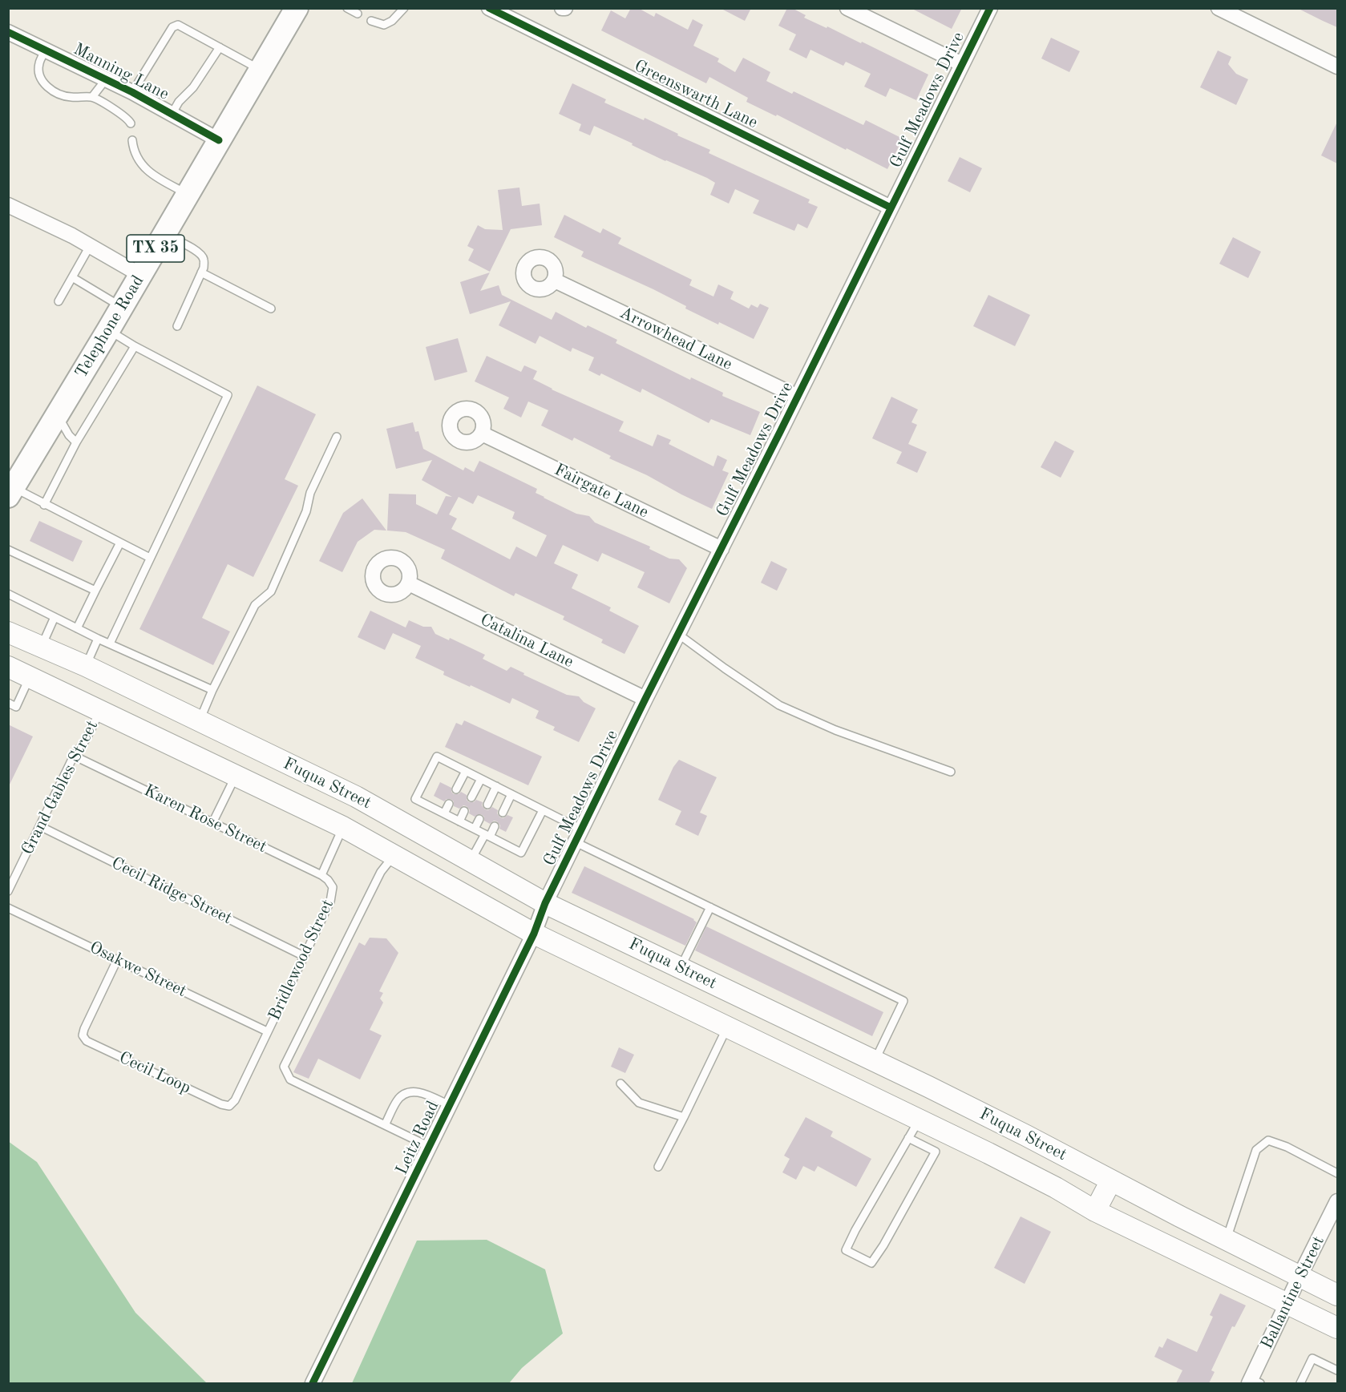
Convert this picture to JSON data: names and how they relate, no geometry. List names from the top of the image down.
{
  "streets": {
    "main road": ["TX 35", "Telephone Road", "Fuqua Street"],
    "street": [
      "Manning Lane",
      "Greenswarth Lane",
      "Gulf Meadows Drive",
      "Arrowhead Lane",
      "Fairgate Lane",
      "Catalina Lane",
      "Leitz Road",
      "Ballantine Street"
    ],
    "lane": [
      "Grand Gables Street",
      "Karen Rose Street",
      "Cecil Ridge Street",
      "Bridlewood Street",
      "Osakwe Street",
      "Cecil Loop"
    ]
  },
  "crossings": [
    ["Manning Lane", "Telephone Road"],
    ["Greenswarth Lane", "Gulf Meadows Drive"],
    ["Gulf Meadows Drive", "Arrowhead Lane"],
    ["Gulf Meadows Drive", "Fairgate Lane"],
    ["Gulf Meadows Drive", "Catalina Lane"],
    ["Gulf Meadows Drive", "Fuqua Street"],
    ["Gulf Meadows Drive", "Leitz Road"],
    ["Fuqua Street", "Grand Gables Street"],
    ["Fuqua Street", "Bridlewood Street"],
    ["Fuqua Street", "Leitz Road"],
    ["Fuqua Street", "Ballantine Street"],
    ["Grand Gables Street", "Karen Rose Street"],
    ["Grand Gables Street", "Cecil Ridge Street"],
    ["Karen Rose Street", "Bridlewood Street"],
    ["Cecil Ridge Street", "Bridlewood Street"],
    ["Bridlewood Street", "Osakwe Street"],
    ["Bridlewood Street", "Cecil Loop"],
    ["Osakwe Street", "Cecil Loop"]
  ]
}
